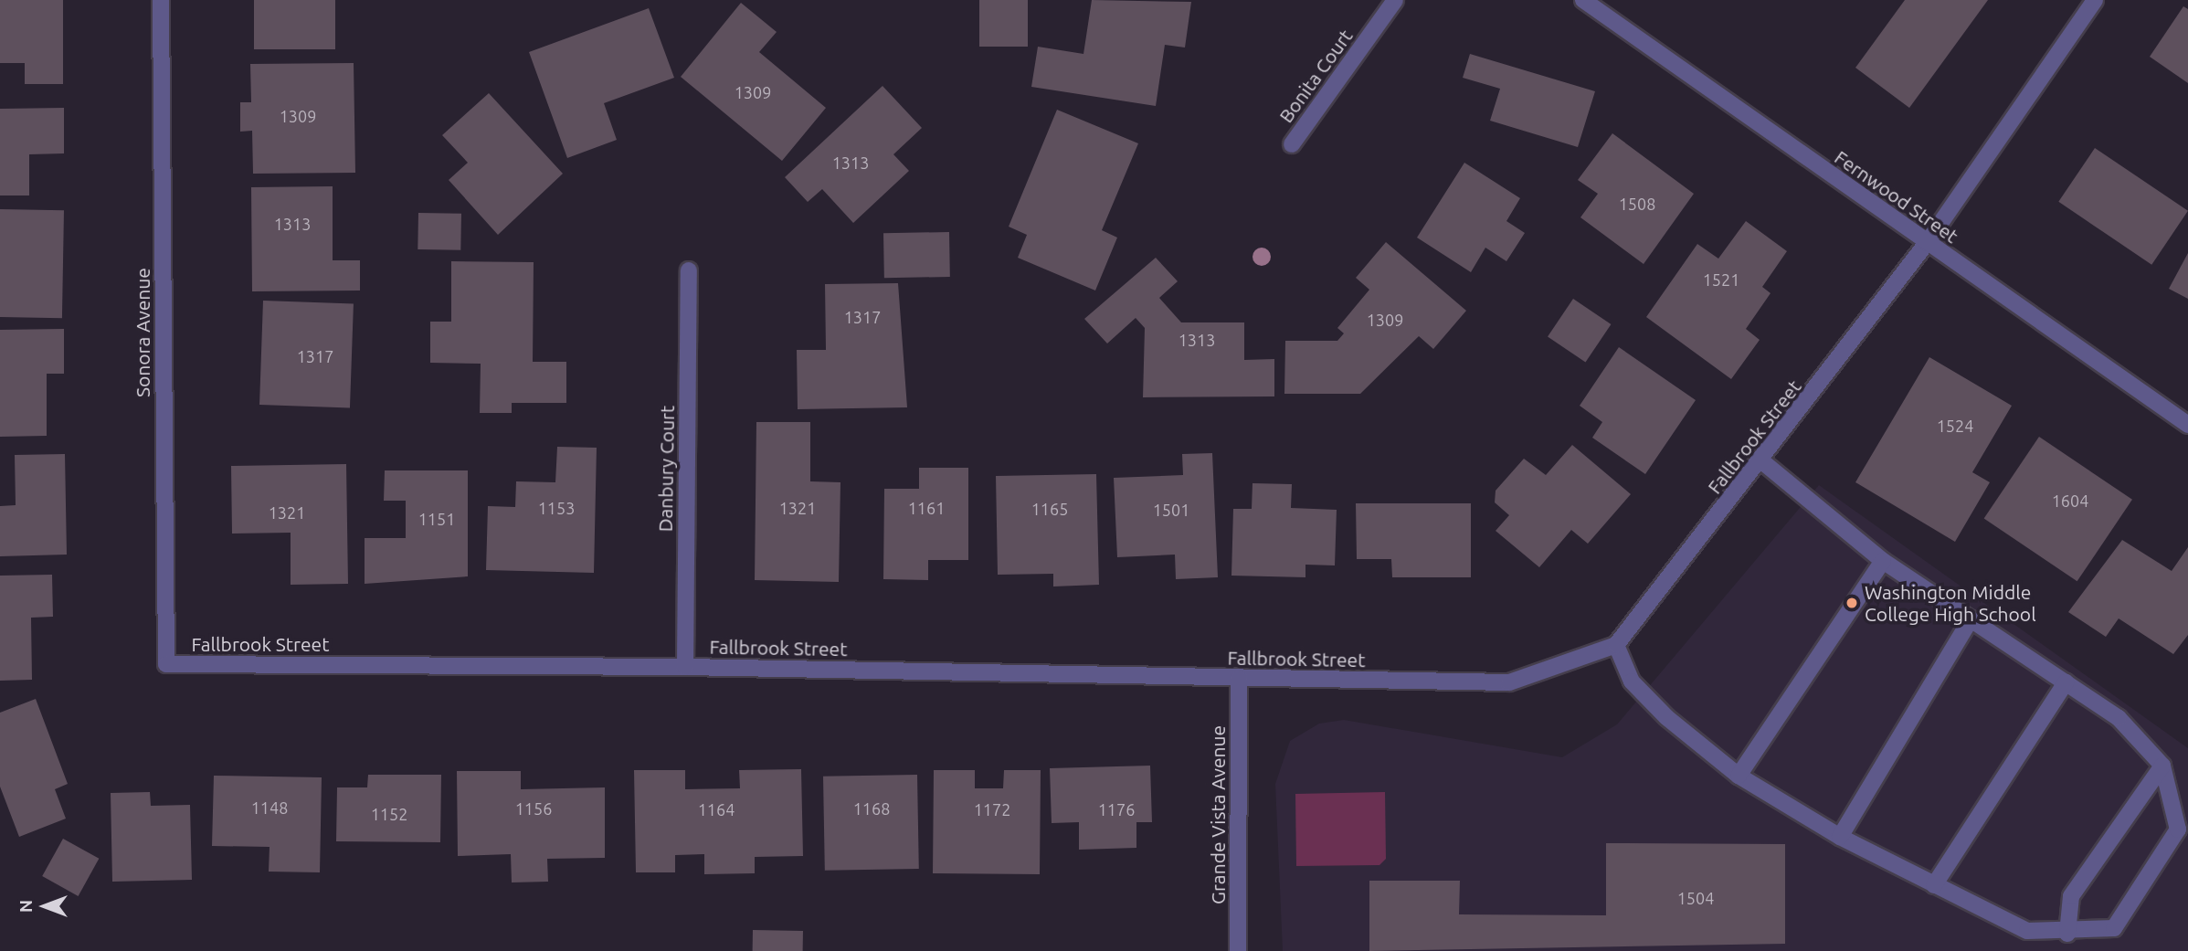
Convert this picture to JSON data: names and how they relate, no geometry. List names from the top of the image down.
{
  "streets": {
    "street": [
      "Bonita Court",
      "Fernwood Street",
      "Sonora Avenue",
      "Fallbrook Street",
      "Danbury Court",
      "Grande Vista Avenue"
    ]
  },
  "crossings": [
    ["Fernwood Street", "Fallbrook Street"],
    ["Sonora Avenue", "Fallbrook Street"],
    ["Fallbrook Street", "Danbury Court"],
    ["Fallbrook Street", "Grande Vista Avenue"]
  ],
  "places": ["Washington Middle College High School"],
  "house_numbers": [
    "1309",
    "1309",
    "1313",
    "1508",
    "1313",
    "1521",
    "1317",
    "1309",
    "1313",
    "1317",
    "1524",
    "1604",
    "1153",
    "1321",
    "1161",
    "1165",
    "1501",
    "1321",
    "1151",
    "1148",
    "1156",
    "1168",
    "1164",
    "1172",
    "1176",
    "1152",
    "1504"
  ],
  "north": "left"
}
